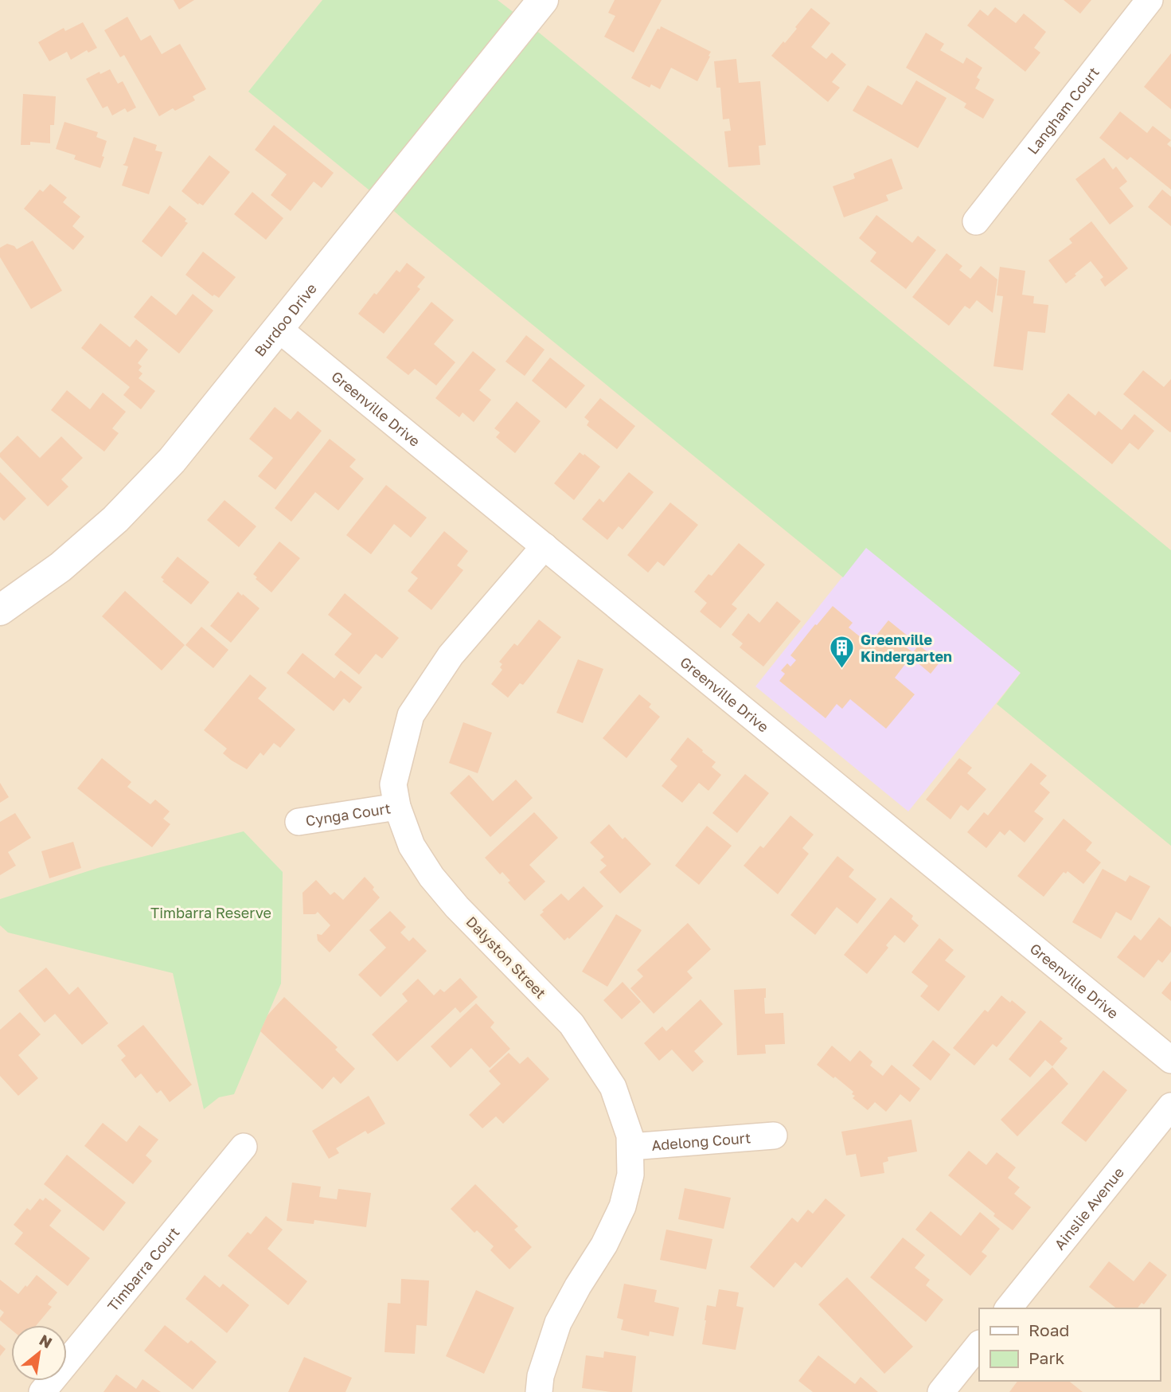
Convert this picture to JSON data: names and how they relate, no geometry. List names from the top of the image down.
{
  "streets": {
    "street": [
      "Langham Court",
      "Burdoo Drive",
      "Greenville Drive",
      "Cynga Court",
      "Dalyston Street",
      "Adelong Court",
      "Ainslie Avenue",
      "Timbarra Court"
    ]
  },
  "crossings": [
    ["Burdoo Drive", "Greenville Drive"],
    ["Greenville Drive", "Dalyston Street"],
    ["Cynga Court", "Dalyston Street"],
    ["Dalyston Street", "Adelong Court"]
  ],
  "parks": ["Timbarra Reserve"],
  "places": {
    "building": ["Greenville Kindergarten"]
  },
  "legend": ["Road", "Park"],
  "north": "top right"
}
